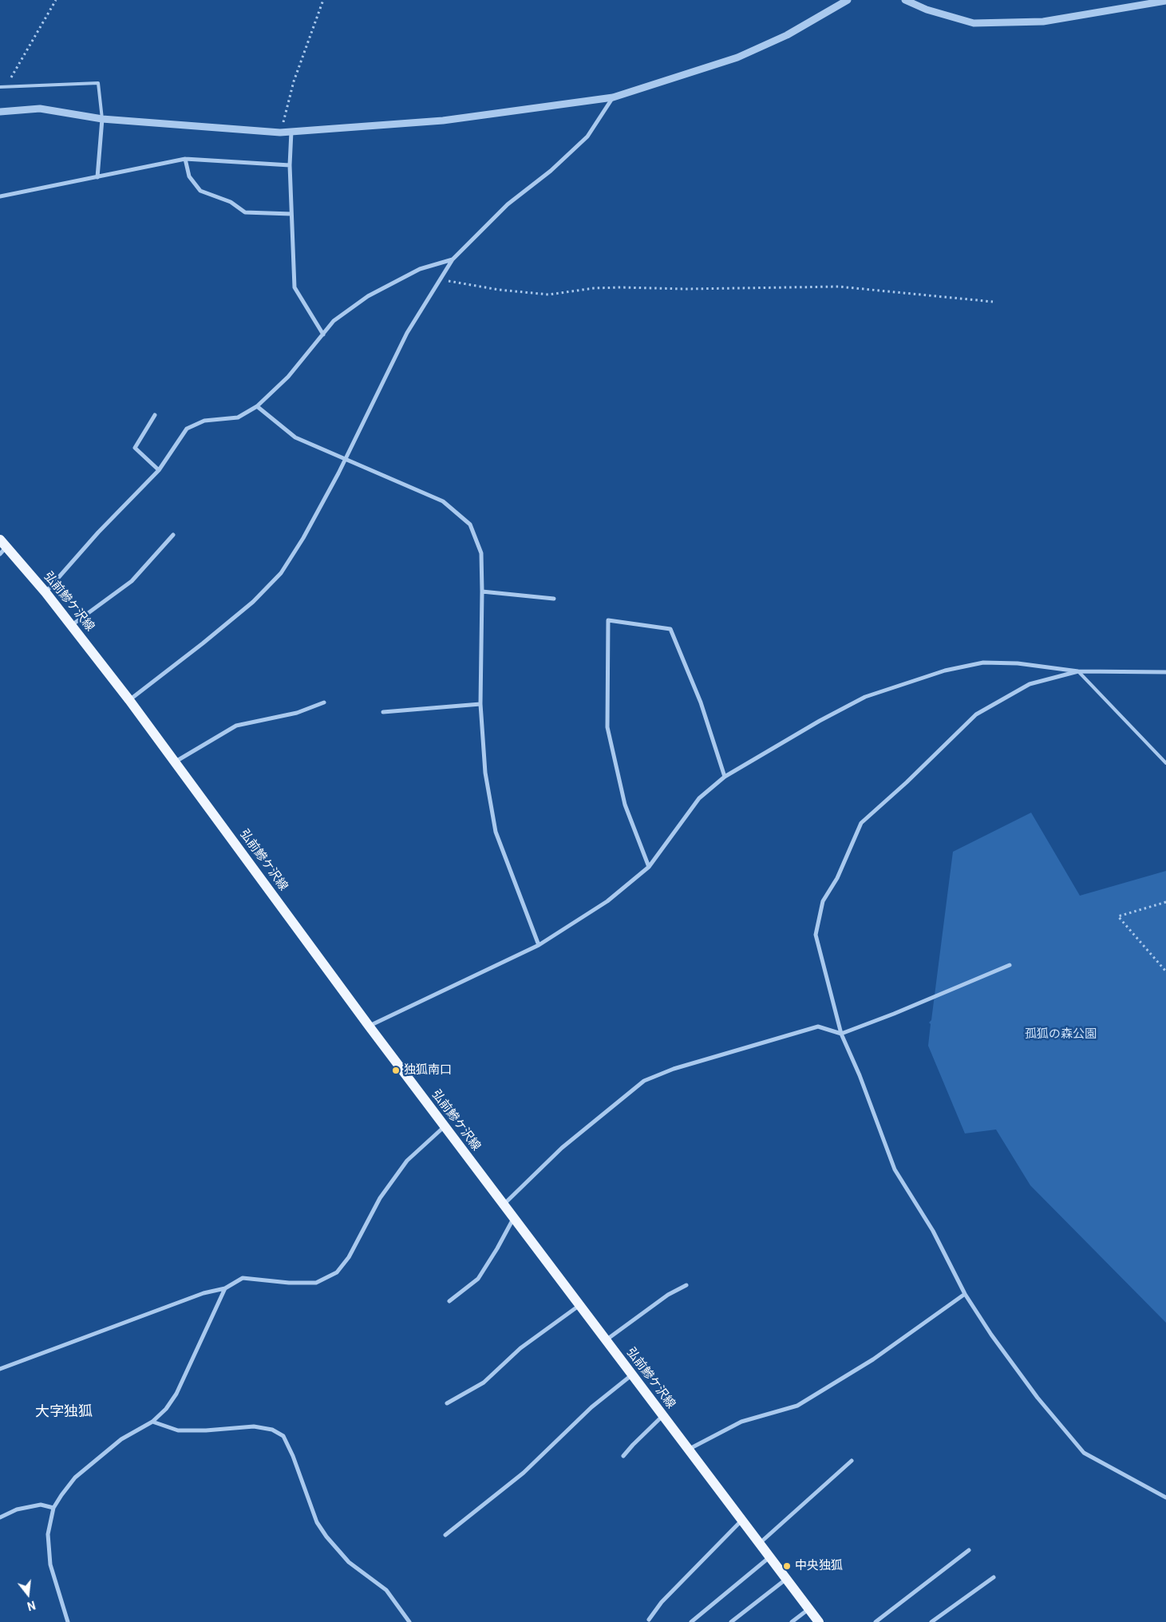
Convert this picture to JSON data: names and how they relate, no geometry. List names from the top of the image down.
{
  "streets": {
    "main road": ["弘前鰺ケ沢線"]
  },
  "districts": ["大字独狐"],
  "parks": ["孤狐の森公園"],
  "places": ["独狐南口", "中央独狐"],
  "north": "bottom"
}
